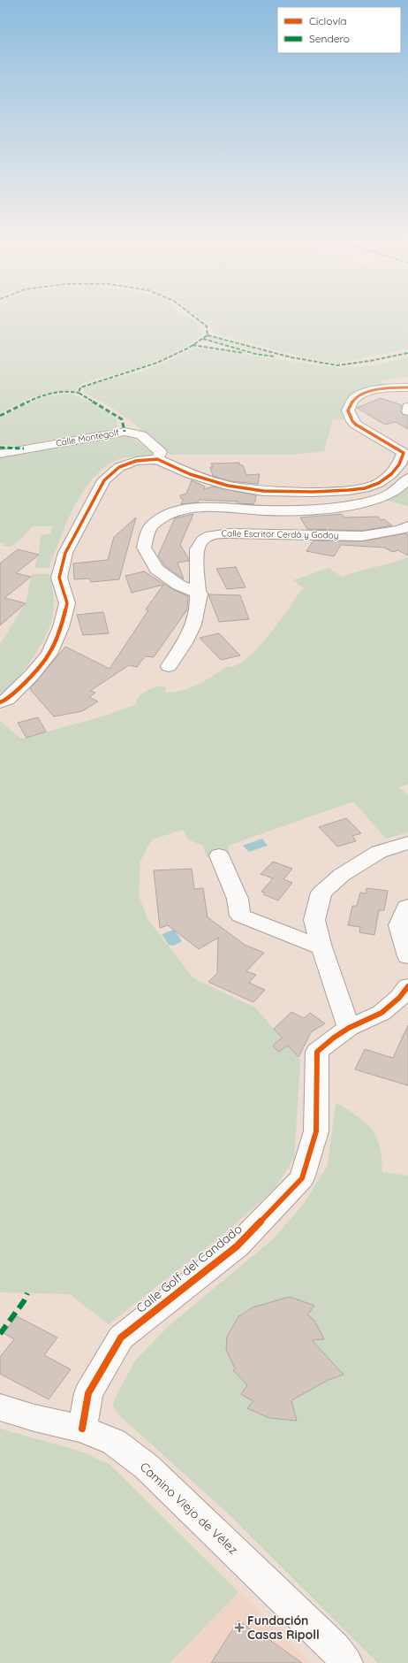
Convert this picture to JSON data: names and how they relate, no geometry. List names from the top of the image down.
{
  "streets": {
    "street": [
      "Calle Montegolf",
      "Calle Escritor Cerdá y Godoy",
      "Calle Golf del Candado",
      "Camino Viejo de Vélez"
    ]
  },
  "crossings": [
    ["Calle Golf del Candado", "Camino Viejo de Vélez"]
  ],
  "places": {
    "health": ["Fundación Casas Ripoll"]
  },
  "legend": ["Ciclovía", "Sendero"]
}
